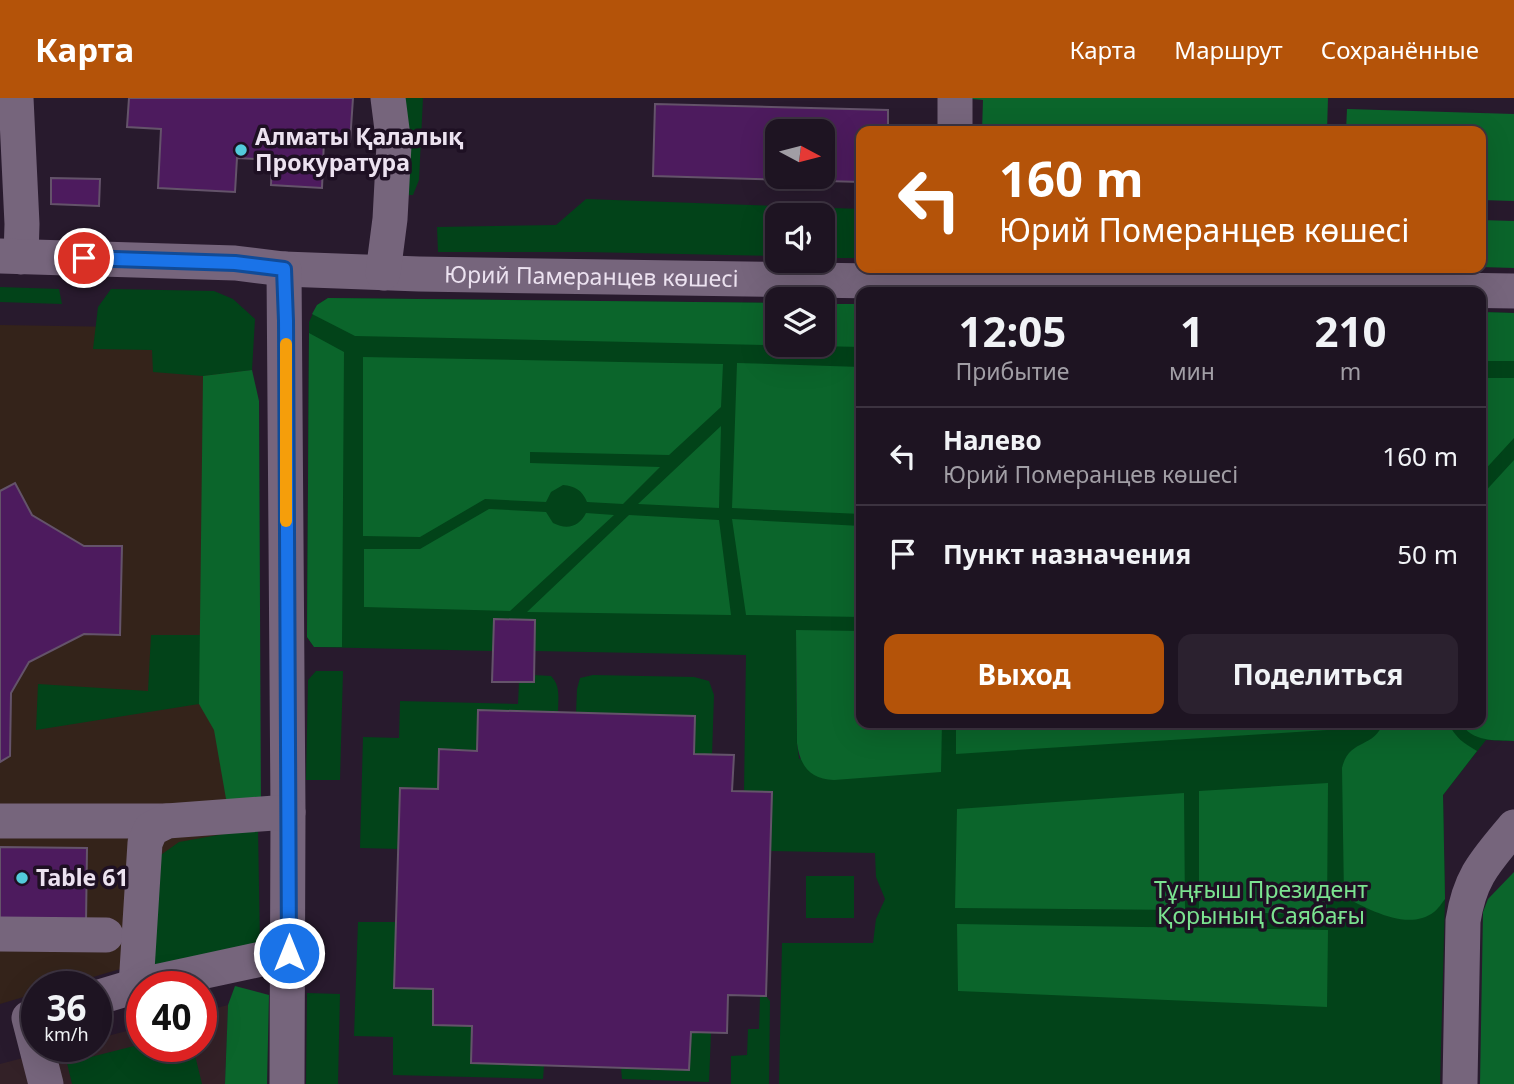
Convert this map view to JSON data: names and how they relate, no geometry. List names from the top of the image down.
{
  "streets": {
    "street": ["Юрий Памеранцев көшесі"]
  },
  "parks": ["Тұңғыш Президент Қорының Саябағы"],
  "places": ["Алматы Қалалық Прокуратура", "Table 61"],
  "north": "right",
  "page": {
    "header": "Карта",
    "nav": ["Карта", "Маршрут", "Сохранённые"],
    "turn": ["160 m", "Юрий Померанцев көшесі"],
    "eta": [
      "12:05",
      "Прибытие",
      "1",
      "мин",
      "210",
      "m"
    ],
    "list": [
      {
        "name": "Налево",
        "note": "Юрий Померанцев көшесі",
        "value": "160 m"
      },
      {
        "name": "Пункт назначения",
        "value": "50 m"
      }
    ],
    "buttons": ["Выход", "Поделиться"],
    "speed": "36 km/h",
    "limit": "40"
  }
}
